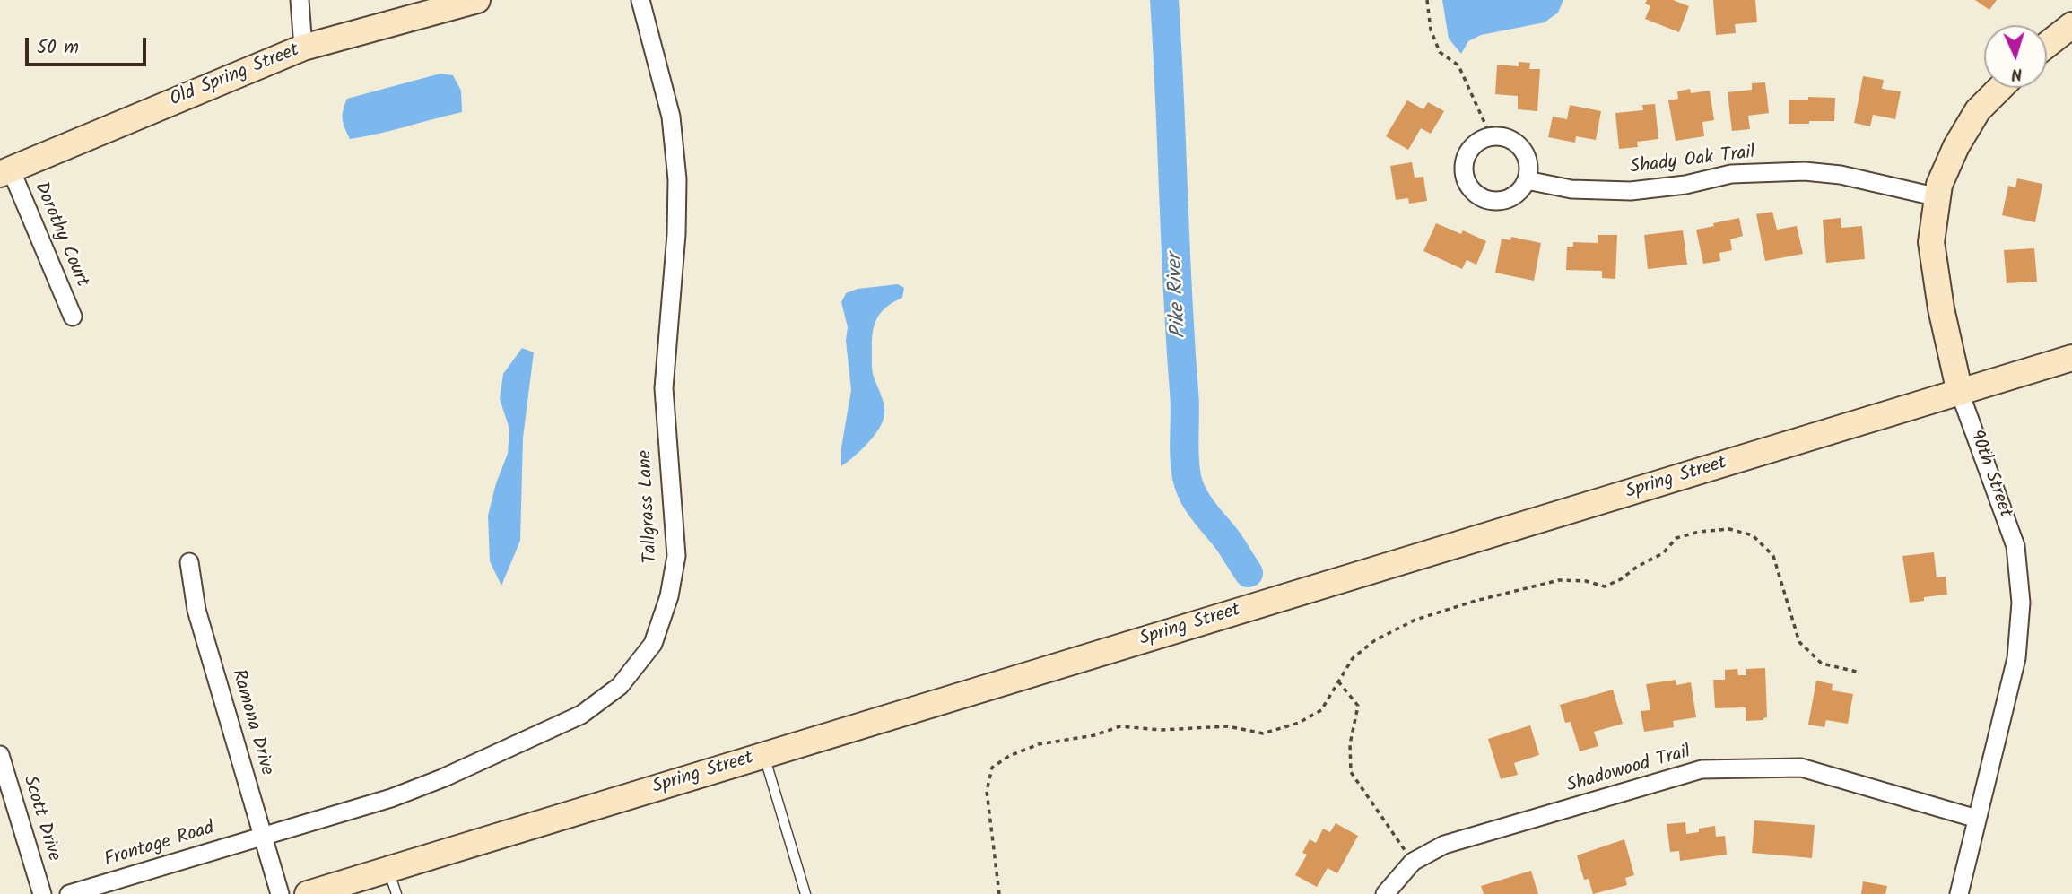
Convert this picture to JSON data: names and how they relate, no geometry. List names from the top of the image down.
{
  "streets": {
    "main road": ["Old Spring Street", "90th Street", "Spring Street"],
    "street": [
      "Shady Oak Trail",
      "Dorothy Court",
      "Tallgrass Lane",
      "Ramona Drive",
      "Shadowood Trail",
      "Scott Drive",
      "Frontage Road"
    ]
  },
  "crossings": [
    ["Old Spring Street", "Dorothy Court"],
    ["Shady Oak Trail", "90th Street"],
    ["90th Street", "Spring Street"],
    ["90th Street", "Shadowood Trail"],
    ["Tallgrass Lane", "Ramona Drive"],
    ["Tallgrass Lane", "Frontage Road"],
    ["Ramona Drive", "Frontage Road"]
  ],
  "water": ["Pike River"],
  "scale_bar": "50 m",
  "north": "bottom"
}
